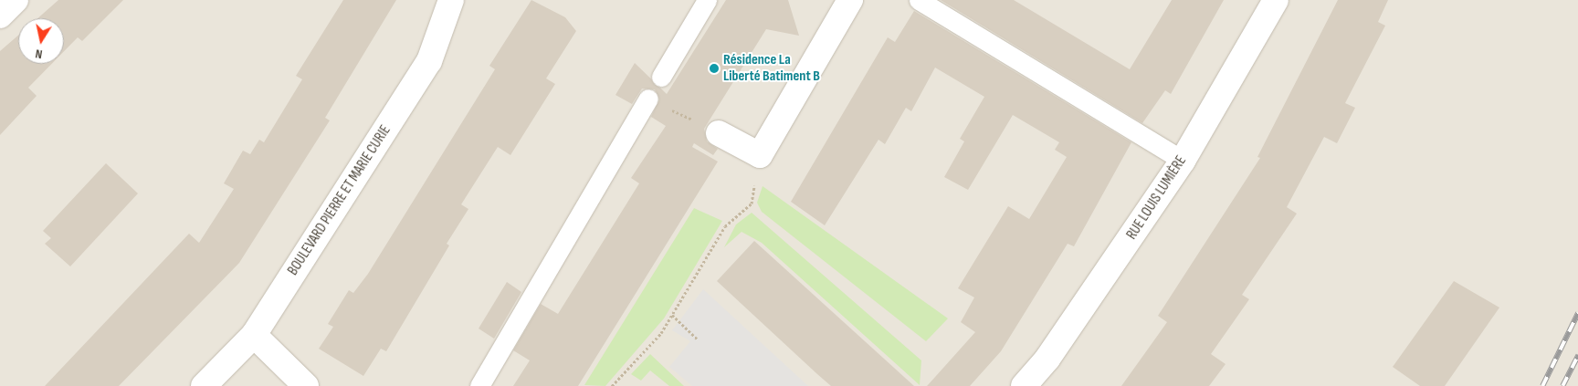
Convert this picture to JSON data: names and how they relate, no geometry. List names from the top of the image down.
{
  "streets": {
    "street": ["RUE LOUIS LUMIÈRE", "BOULEVARD PIERRE ET MARIE CURIE"]
  },
  "places": ["Résidence La Liberté Batiment B"],
  "north": "bottom"
}
